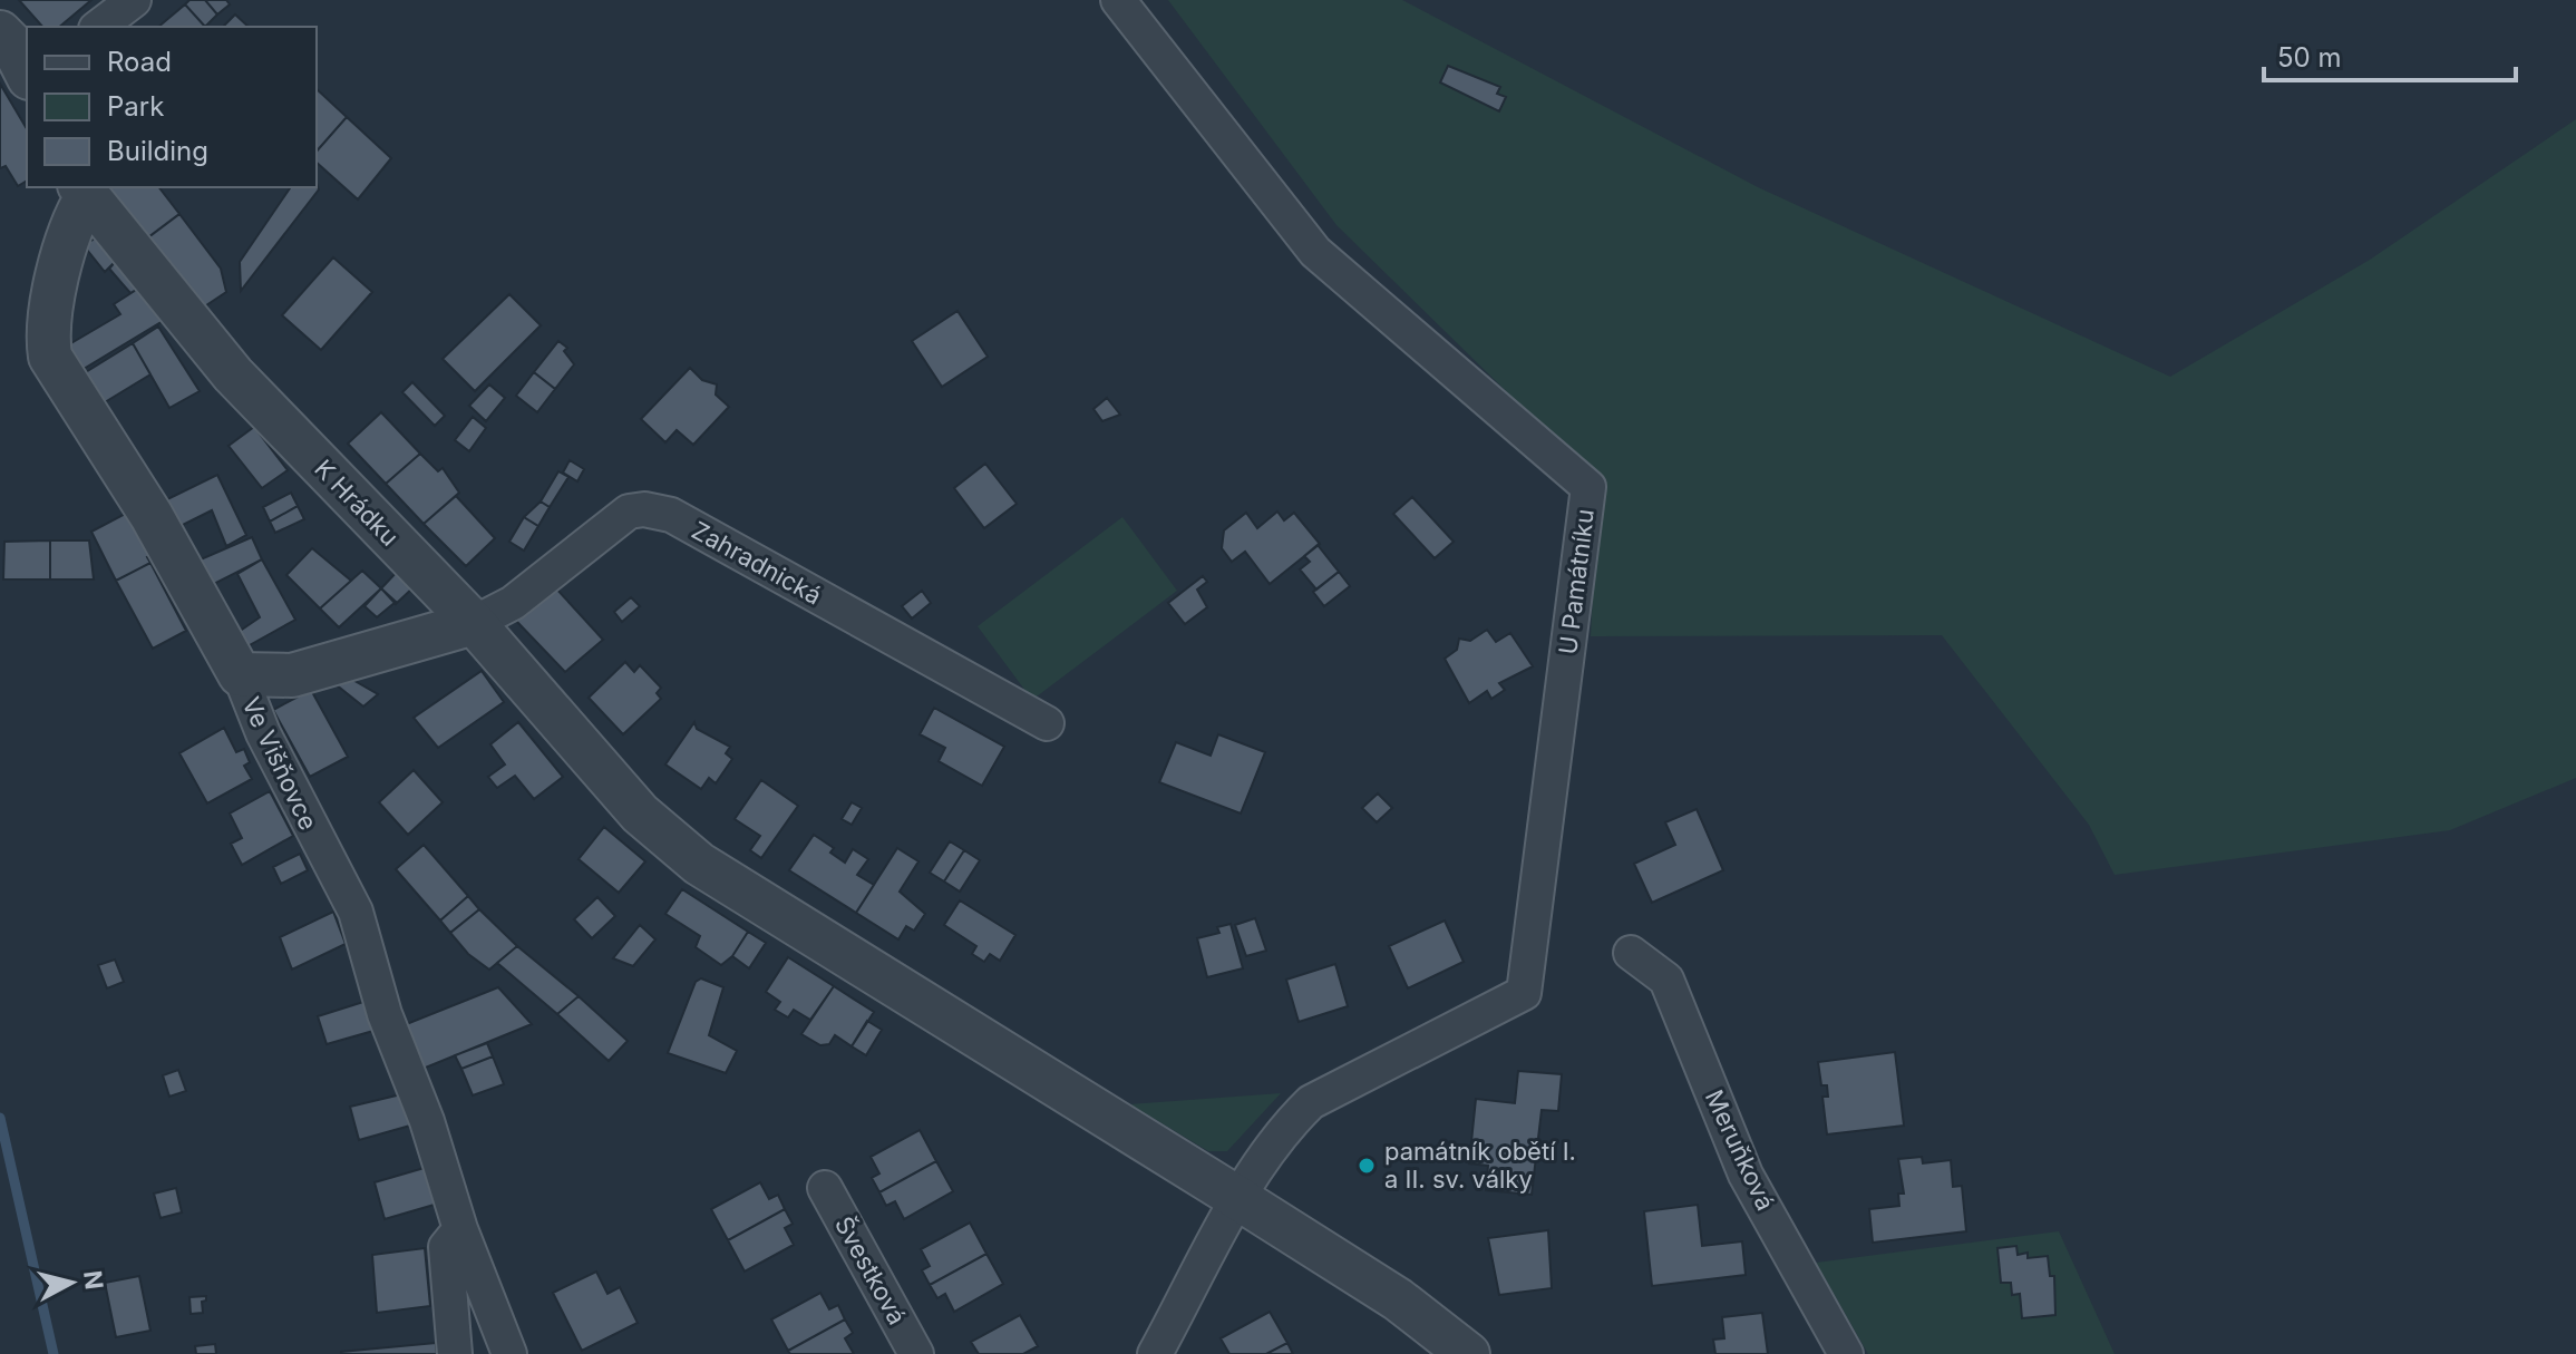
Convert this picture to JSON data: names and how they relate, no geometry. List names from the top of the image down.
{
  "streets": {
    "street": [
      "K Hrádku",
      "Zahradnická",
      "U Památníku",
      "Ve Višňovce",
      "Meruňková",
      "Švestková"
    ]
  },
  "crossings": [
    ["K Hrádku", "Zahradnická"],
    ["K Hrádku", "U Památníku"],
    ["K Hrádku", "Ve Višňovce"]
  ],
  "places": ["památník obětí I. a II. sv. války"],
  "legend": ["Road", "Park", "Building"],
  "scale_bar": "50 m",
  "north": "right"
}
